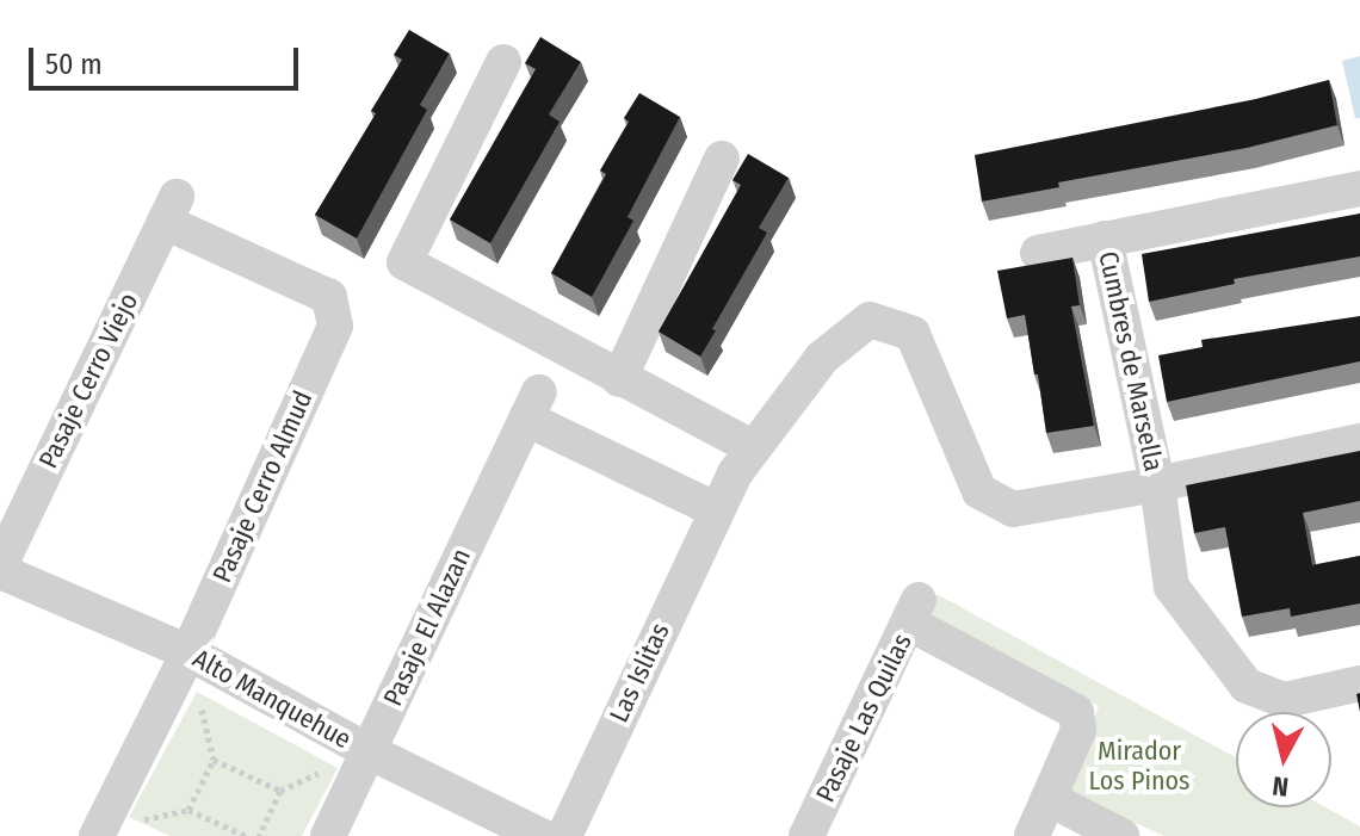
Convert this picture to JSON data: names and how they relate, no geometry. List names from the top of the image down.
{
  "streets": {
    "street": [
      "Cumbres de Marsella",
      "Pasaje Cerro Viejo",
      "Pasaje Cerro Almud",
      "Pasaje El Alazan",
      "Las Islitas",
      "Alto Manquehue",
      "Pasaje Las Quilas"
    ]
  },
  "crossings": [
    ["Cumbres de Marsella", "Pasaje El Alazan"],
    ["Cumbres de Marsella", "Las Islitas"],
    ["Pasaje Cerro Viejo", "Pasaje Cerro Almud"],
    ["Pasaje Cerro Viejo", "Alto Manquehue"],
    ["Pasaje Cerro Almud", "Alto Manquehue"],
    ["Pasaje El Alazan", "Las Islitas"],
    ["Pasaje El Alazan", "Alto Manquehue"]
  ],
  "parks": ["Mirador Los Pinos"],
  "scale_bar": "50 m",
  "north": "bottom"
}
